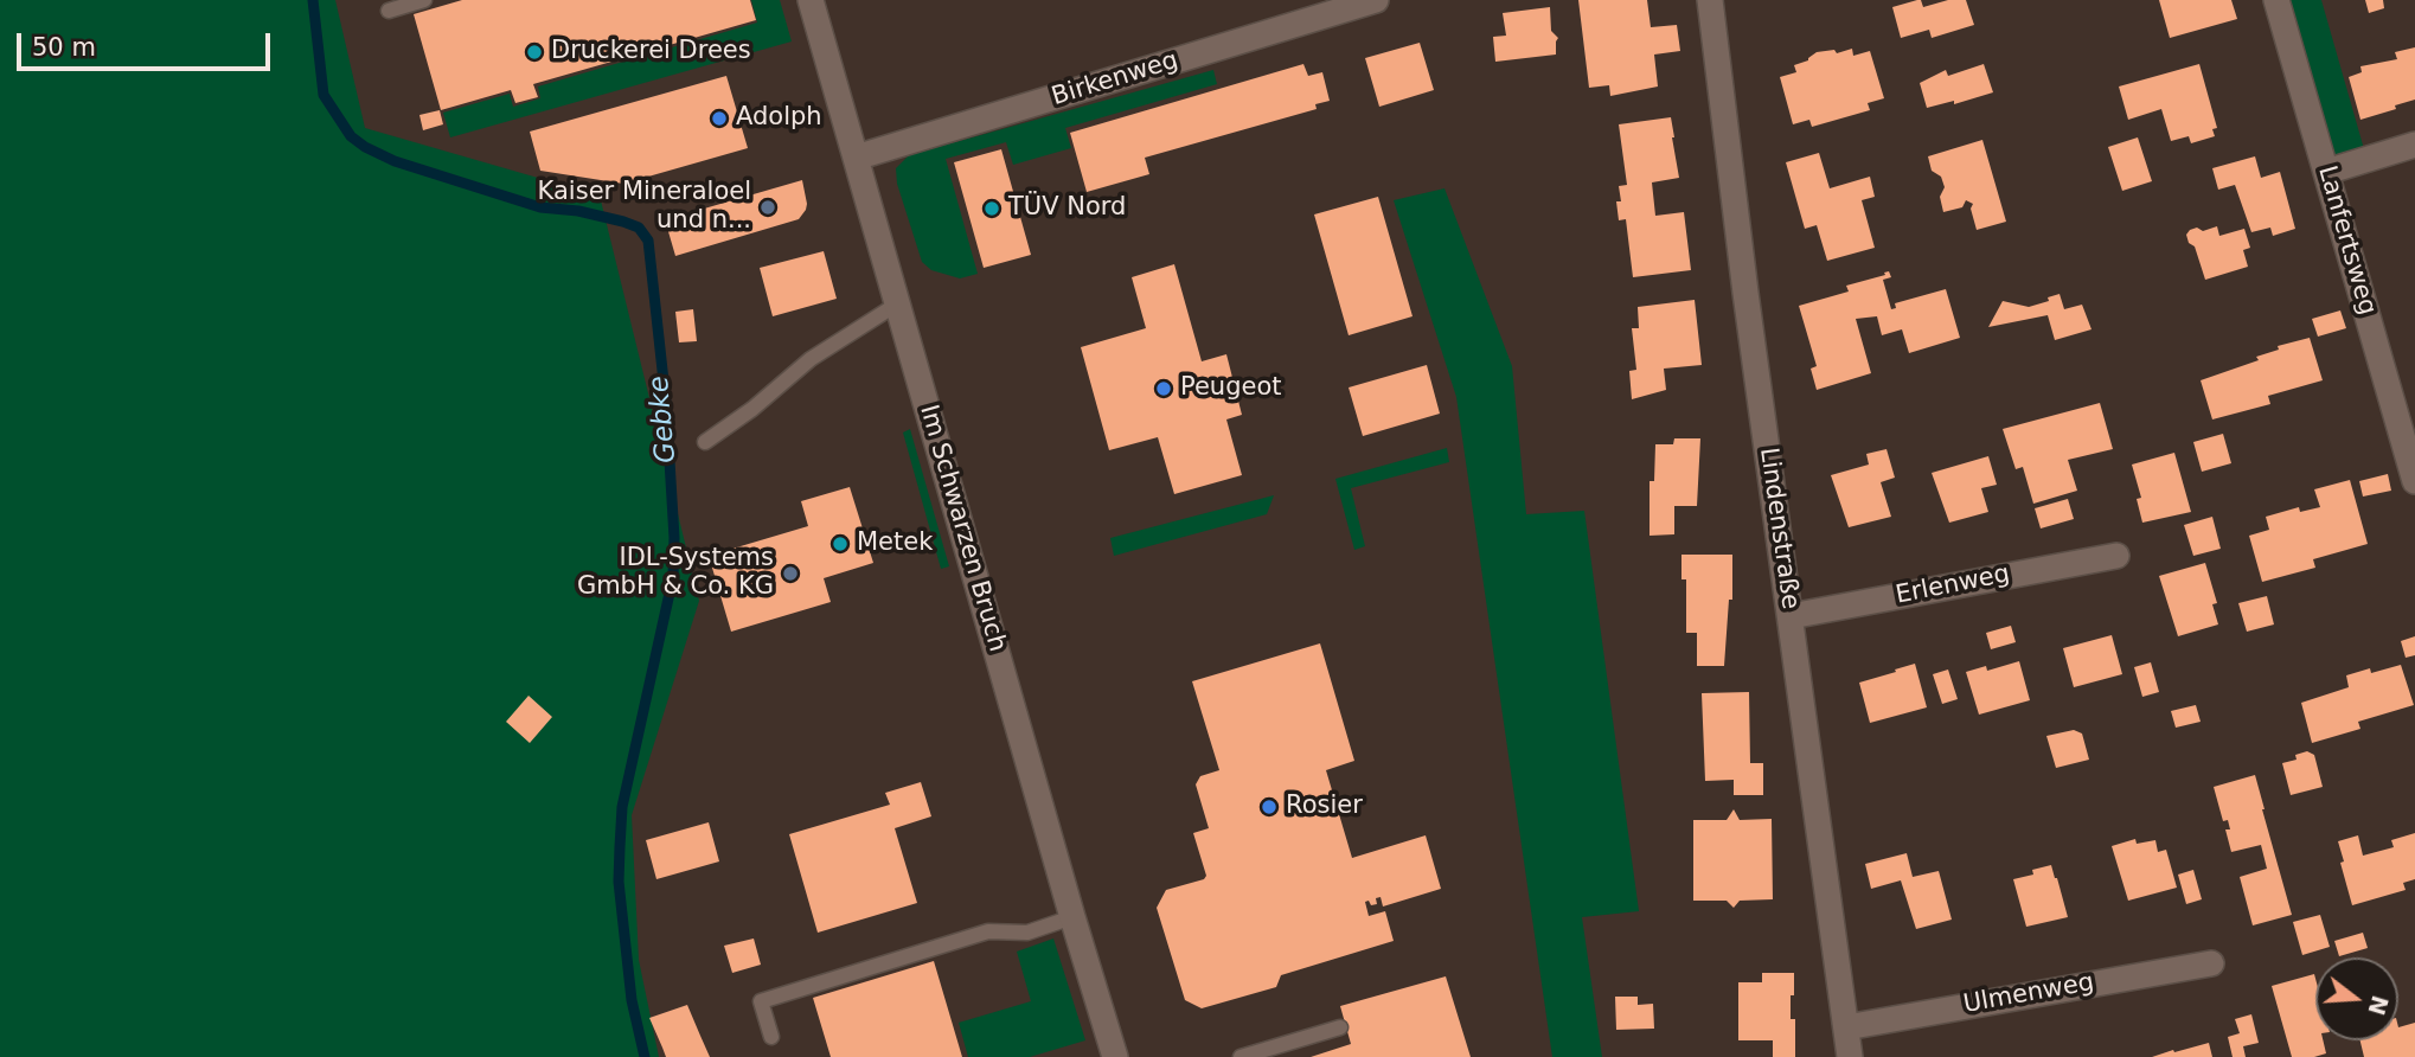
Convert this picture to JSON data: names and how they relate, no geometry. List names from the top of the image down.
{
  "streets": {
    "street": [
      "Birkenweg",
      "Lanfertsweg",
      "Im Schwarzen Bruch",
      "Lindenstraße",
      "Erlenweg",
      "Ulmenweg"
    ]
  },
  "crossings": [
    ["Birkenweg", "Im Schwarzen Bruch"],
    ["Lindenstraße", "Erlenweg"],
    ["Lindenstraße", "Ulmenweg"]
  ],
  "water": ["Gebke"],
  "places": [
    "Druckerei Drees",
    "Adolph",
    "Kaiser Mineraloel und n...",
    "TÜV Nord",
    "Peugeot",
    "Metek",
    "IDL-Systems GmbH & Co. KG",
    "Rosier"
  ],
  "scale_bar": "50 m",
  "north": "right"
}
